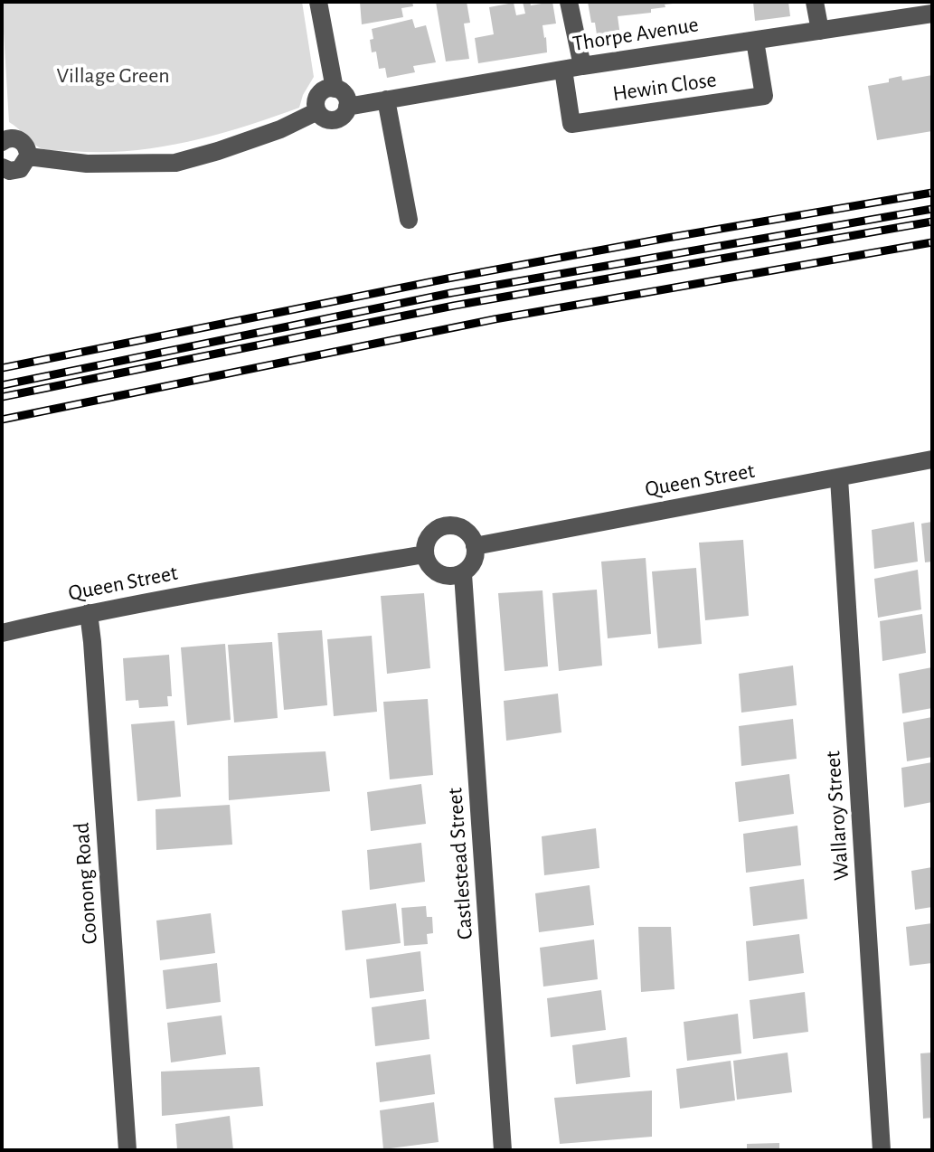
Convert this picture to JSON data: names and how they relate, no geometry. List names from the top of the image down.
{
  "streets": {
    "street": [
      "Thorpe Avenue",
      "Hewin Close",
      "Queen Street",
      "Wallaroy Street",
      "Castlestead Street",
      "Coonong Road"
    ]
  },
  "crossings": [
    ["Thorpe Avenue", "Hewin Close"],
    ["Queen Street", "Wallaroy Street"],
    ["Queen Street", "Castlestead Street"],
    ["Queen Street", "Coonong Road"]
  ],
  "parks": ["Village Green"]
}
